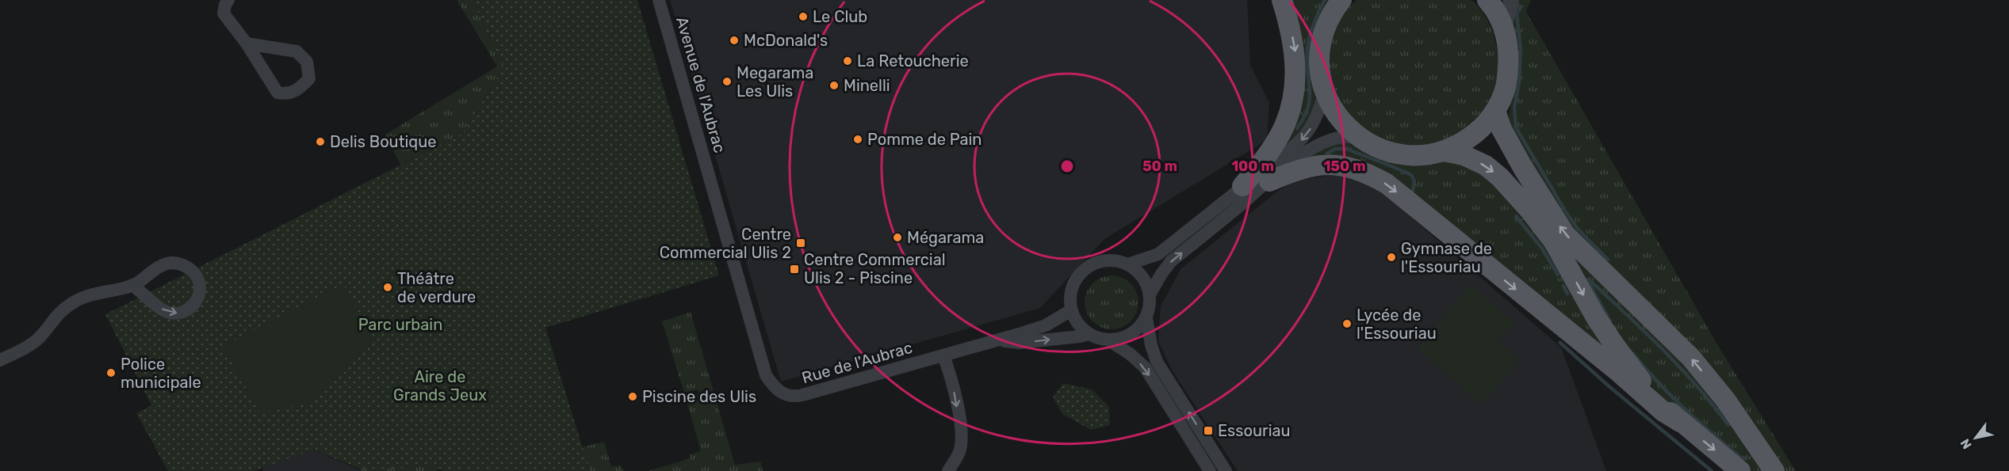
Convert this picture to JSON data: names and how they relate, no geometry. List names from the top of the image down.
{
  "streets": {
    "street": ["Avenue de l'Aubrac", "Rue de l'Aubrac"]
  },
  "crossings": [
    ["Avenue de l'Aubrac", "Rue de l'Aubrac"]
  ],
  "parks": ["Parc urbain", "Aire de Grands Jeux"],
  "places": {
    "other": [
      "Le Club",
      "McDonald's",
      "La Retoucherie",
      "Megarama Les Ulis",
      "Minelli",
      "Pomme de Pain",
      "Delis Boutique",
      "Mégarama",
      "Gymnase de l'Essouriau",
      "Théâtre de verdure",
      "Lycée de l'Essouriau",
      "Police municipale",
      "Piscine des Ulis"
    ],
    "transit": ["Centre Commercial Ulis 2", "Centre Commercial Ulis 2 - Piscine", "Essouriau"]
  },
  "north": "bottom left",
  "rings": ["50 m", "100 m", "150 m"]
}
